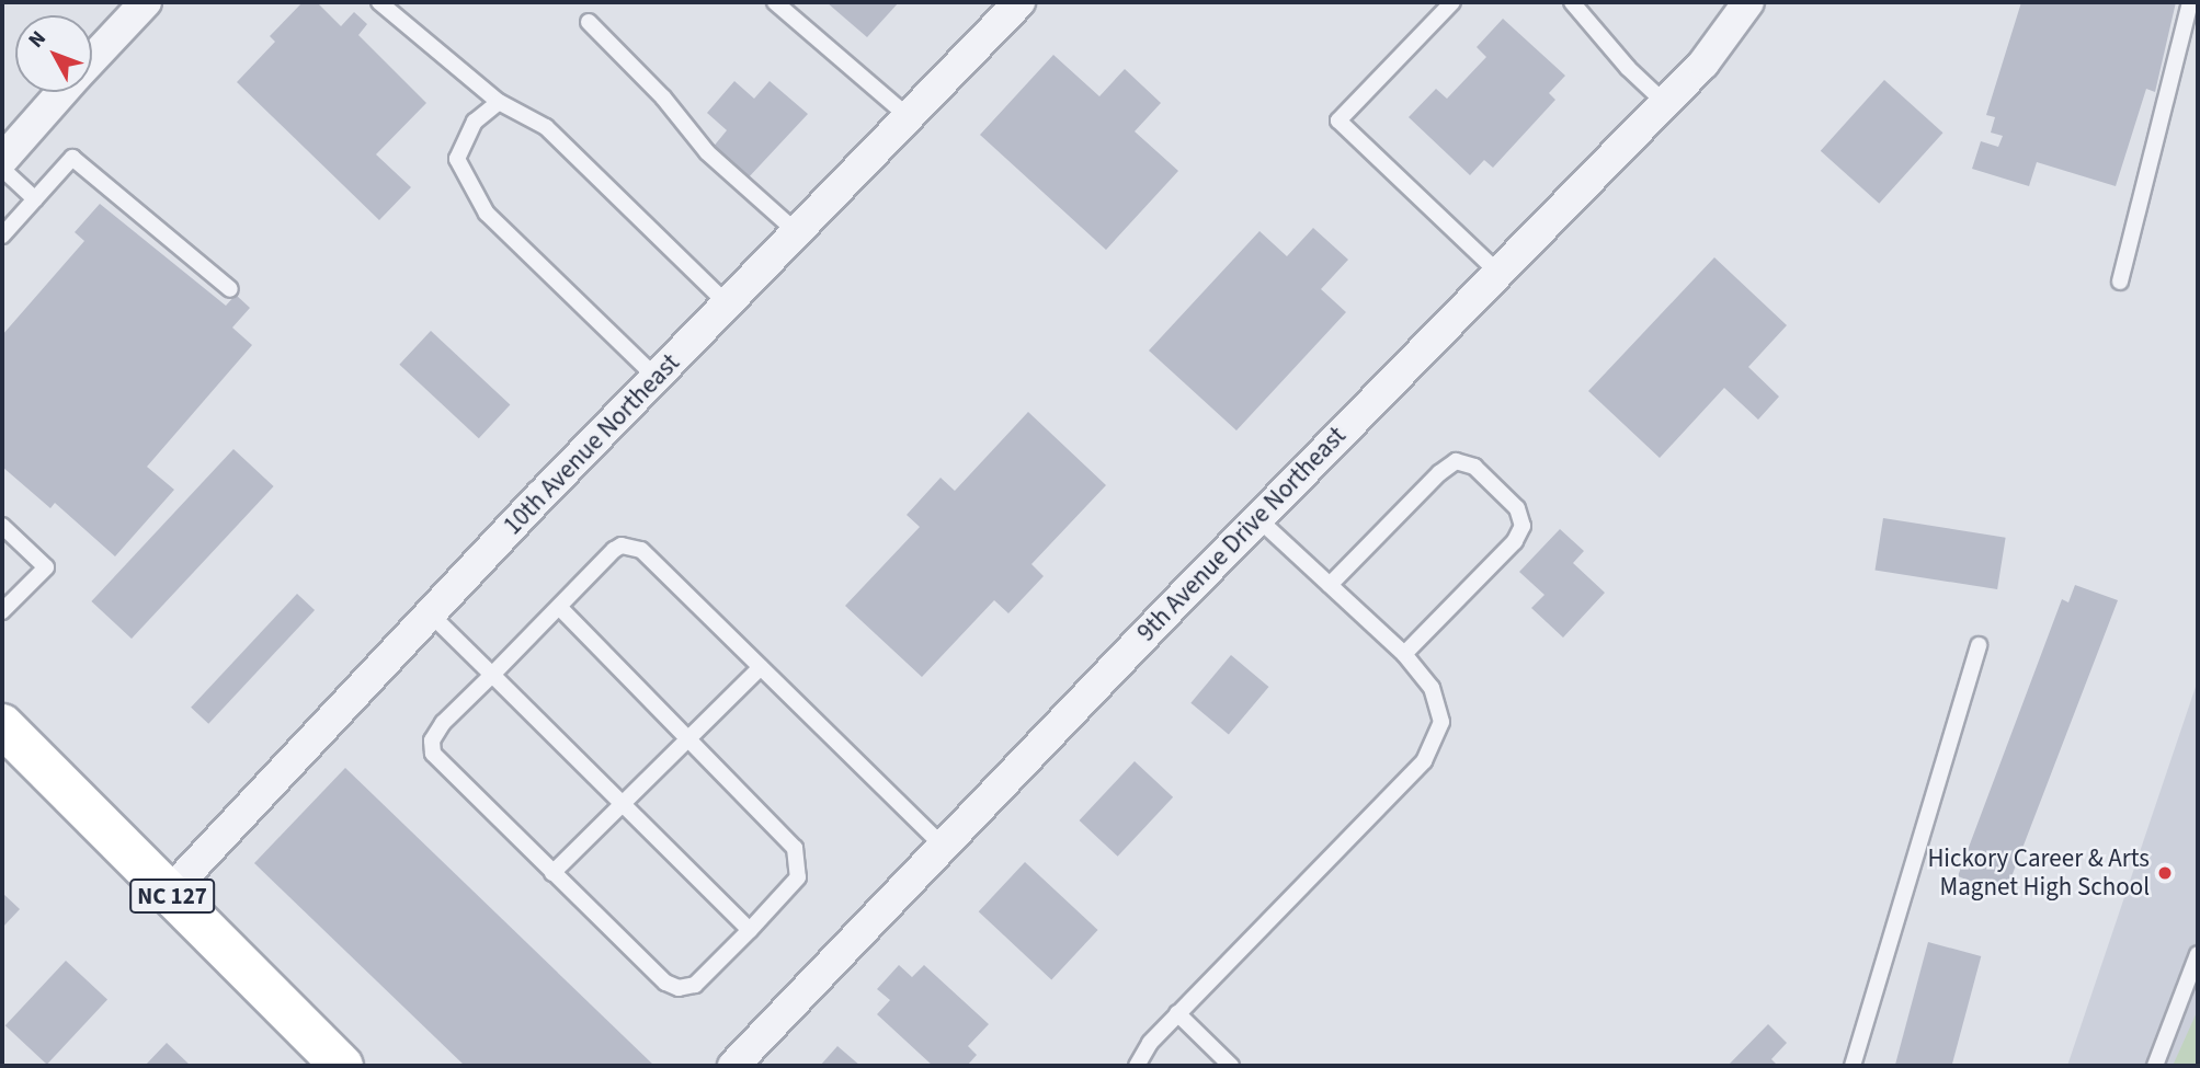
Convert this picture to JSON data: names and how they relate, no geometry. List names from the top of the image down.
{
  "streets": {
    "main road": ["NC 127"],
    "street": ["10th Avenue Northeast", "9th Avenue Drive Northeast"]
  },
  "crossings": [
    ["10th Avenue Northeast", "NC 127"]
  ],
  "places": ["Hickory Career & Arts Magnet High School"],
  "north": "top left"
}
